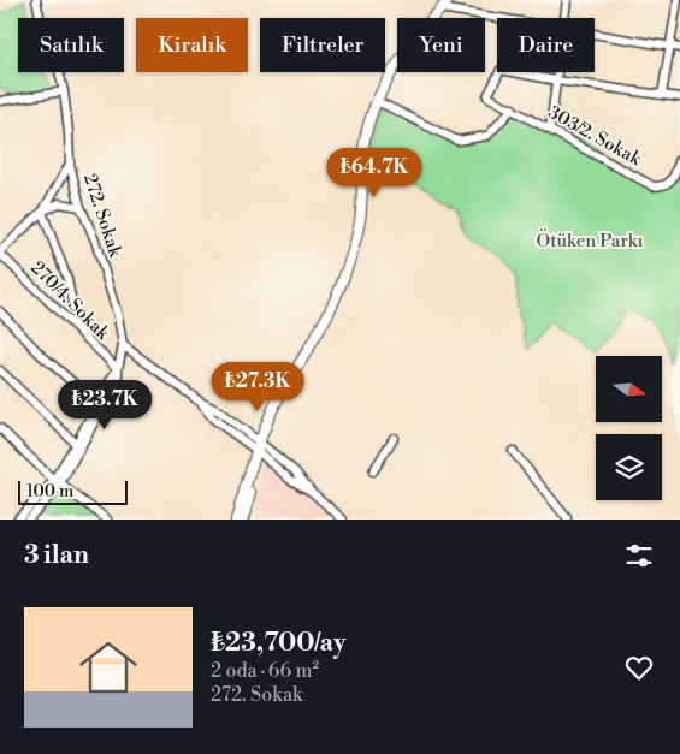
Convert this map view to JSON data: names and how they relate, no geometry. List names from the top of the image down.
{
  "streets": {
    "street": ["303/2. Sokak", "272. Sokak", "270/4. Sokak"]
  },
  "crossings": [
    ["272. Sokak", "270/4. Sokak"]
  ],
  "parks": ["Ötüken Parkı"],
  "scale_bar": "100 m",
  "north": "right",
  "page": {
    "chip": [
      "Satılık",
      "Kiralık",
      "Filtreler",
      "Yeni",
      "Daire"
    ],
    "price": ["₺64.7K", "₺27.3K", "₺23.7K"],
    "scale": "100 m",
    "heading": "3 ilan",
    "list": [
      {
        "name": "₺23,700/ay",
        "note": "2 oda · 66 m² · 272. Sokak"
      }
    ]
  }
}
